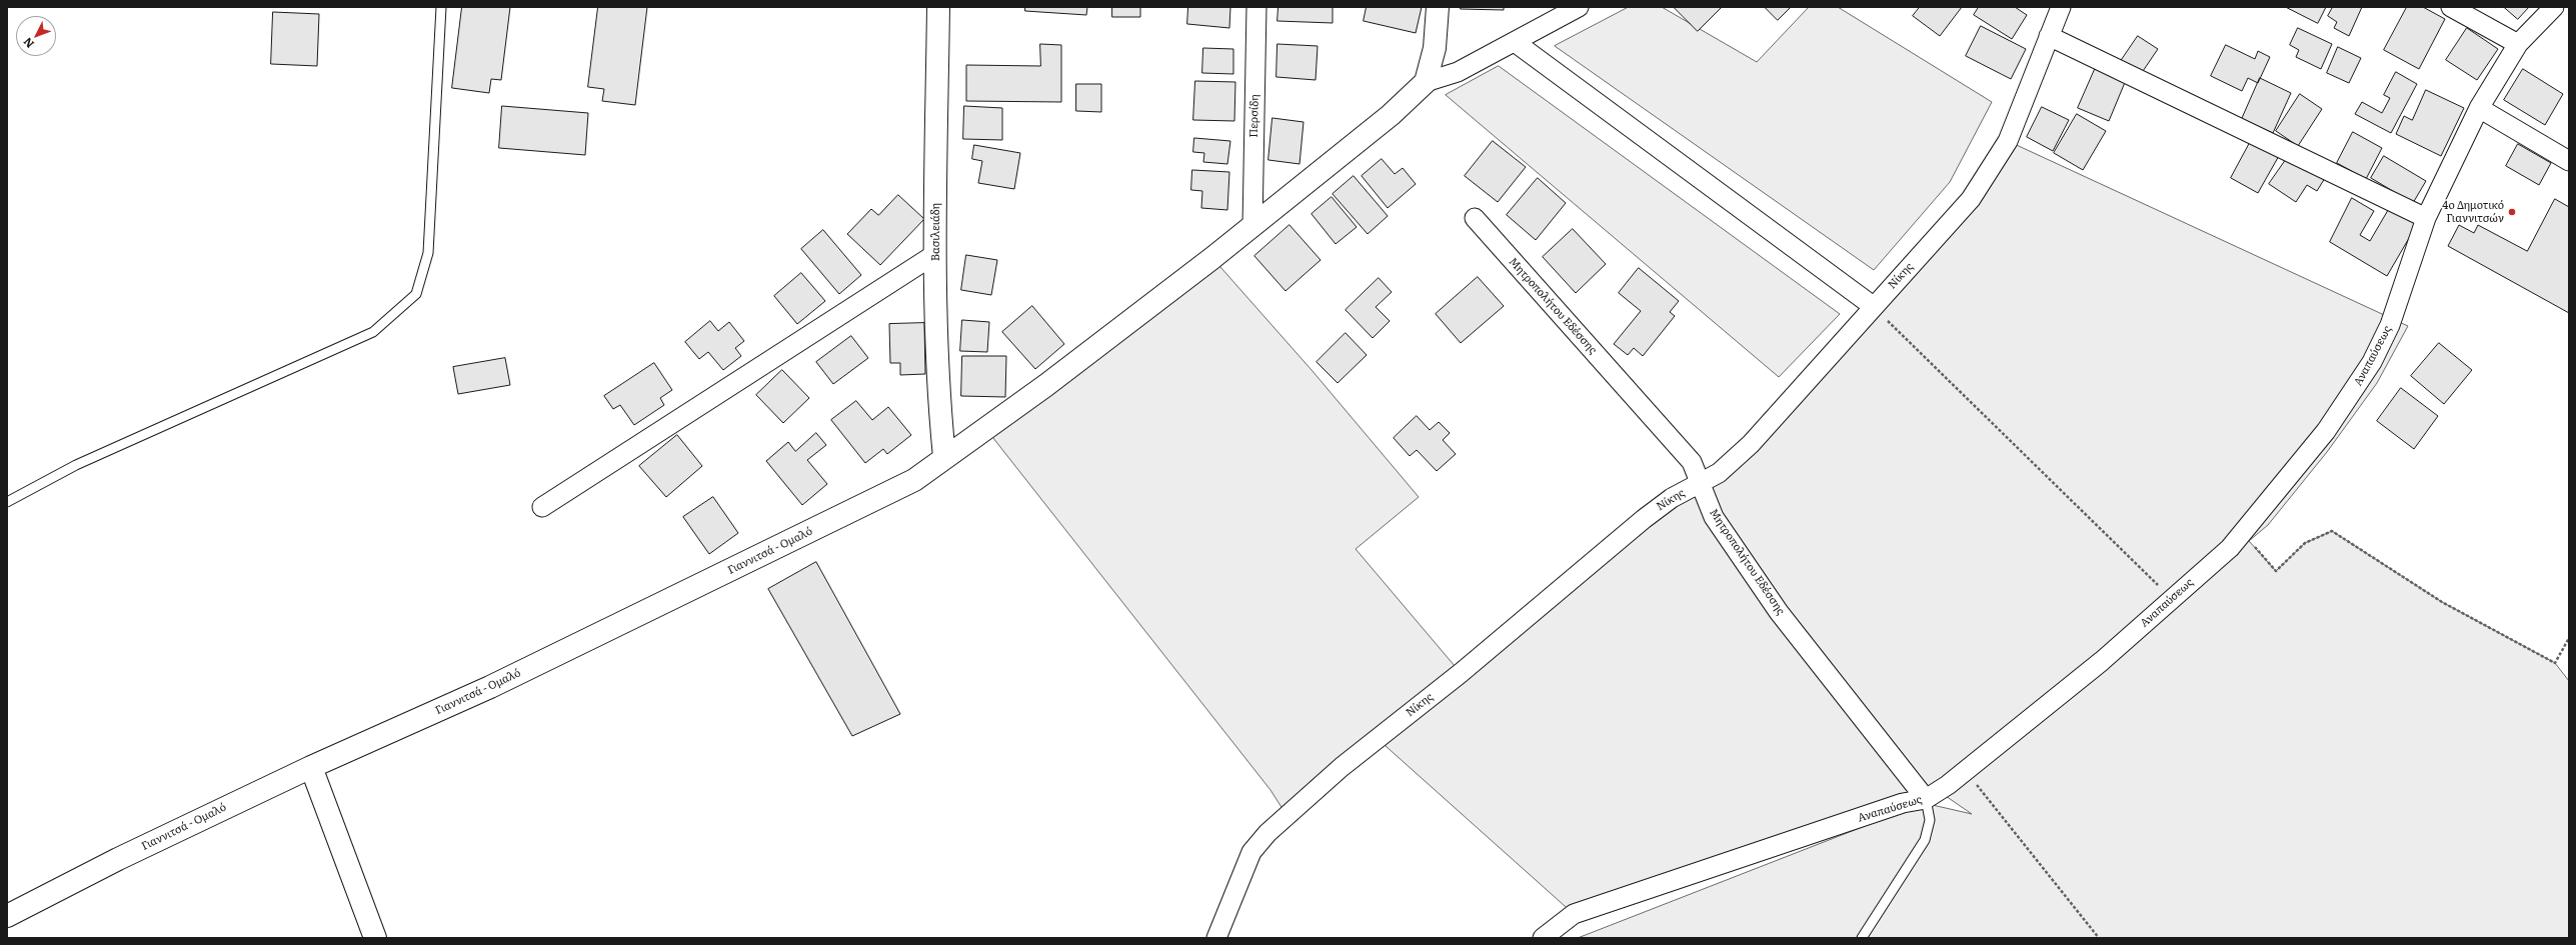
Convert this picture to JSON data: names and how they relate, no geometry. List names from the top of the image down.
{
  "streets": {
    "street": [
      "Περσίδη",
      "Βασιλειάδη",
      "Νίκης",
      "Μητροπολήτου Εδέσσης",
      "Αναπαύσεως",
      "Γιαννιτσά - Ομαλό"
    ]
  },
  "crossings": [
    ["Περσίδη", "Γιαννιτσά - Ομαλό"],
    ["Βασιλειάδη", "Γιαννιτσά - Ομαλό"],
    ["Νίκης", "Μητροπολήτου Εδέσσης"],
    ["Μητροπολήτου Εδέσσης", "Αναπαύσεως"]
  ],
  "places": ["4ο Δημοτικό Γιαννιτσών"],
  "north": "bottom left"
}
